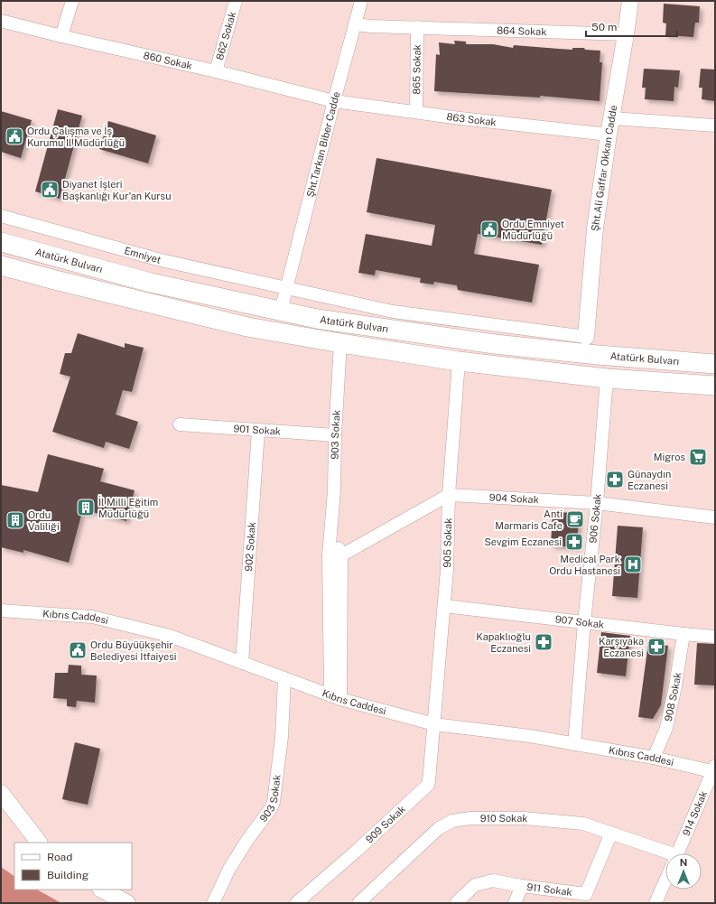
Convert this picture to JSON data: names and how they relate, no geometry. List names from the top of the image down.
{
  "streets": {
    "highway": ["Atatürk Bulvarı"],
    "main road": ["Şht.Ali Gaffar Okkan Cadde"],
    "street": [
      "864 Sokak",
      "862 Sokak",
      "860 Sokak",
      "865 Sokak",
      "863 Sokak",
      "Şht.Tarkan Biber Cadde",
      "Emniyet",
      "901 Sokak",
      "903 Sokak",
      "904 Sokak",
      "906 Sokak",
      "905 Sokak",
      "902 Sokak",
      "Kıbrıs Caddesi",
      "907 Sokak",
      "908 Sokak",
      "914 Sokak",
      "910 Sokak",
      "909 Sokak",
      "911 Sokak"
    ]
  },
  "crossings": [
    ["864 Sokak", "865 Sokak"],
    ["864 Sokak", "Şht.Tarkan Biber Cadde"],
    ["864 Sokak", "Şht.Ali Gaffar Okkan Cadde"],
    ["862 Sokak", "860 Sokak"],
    ["860 Sokak", "863 Sokak"],
    ["860 Sokak", "Şht.Tarkan Biber Cadde"],
    ["865 Sokak", "863 Sokak"],
    ["863 Sokak", "Şht.Tarkan Biber Cadde"],
    ["863 Sokak", "Şht.Ali Gaffar Okkan Cadde"],
    ["Şht.Tarkan Biber Cadde", "Emniyet"],
    ["Şht.Tarkan Biber Cadde", "Atatürk Bulvarı"],
    ["Şht.Ali Gaffar Okkan Cadde", "Emniyet"],
    ["Atatürk Bulvarı", "903 Sokak"],
    ["Atatürk Bulvarı", "906 Sokak"],
    ["Atatürk Bulvarı", "905 Sokak"],
    ["901 Sokak", "903 Sokak"],
    ["901 Sokak", "902 Sokak"],
    ["903 Sokak", "Kıbrıs Caddesi"],
    ["904 Sokak", "906 Sokak"],
    ["904 Sokak", "905 Sokak"],
    ["906 Sokak", "Kıbrıs Caddesi"],
    ["906 Sokak", "907 Sokak"],
    ["905 Sokak", "Kıbrıs Caddesi"],
    ["905 Sokak", "907 Sokak"],
    ["905 Sokak", "909 Sokak"],
    ["902 Sokak", "Kıbrıs Caddesi"],
    ["Kıbrıs Caddesi", "908 Sokak"],
    ["Kıbrıs Caddesi", "914 Sokak"],
    ["Kıbrıs Caddesi", "909 Sokak"],
    ["907 Sokak", "908 Sokak"],
    ["910 Sokak", "911 Sokak"]
  ],
  "places": {
    "public building": [
      "Ordu Çalışma ve İş Kurumu İl Müdürlüğü",
      "Diyanet İşleri Başkanlığı Kur'an Kursu",
      "Ordu Emniyet Müdürlüğü",
      "Ordu Büyüükşehir Belediyesi İtfaiyesi"
    ],
    "supermarket": ["Migros"],
    "pharmacy": [
      "Günaydın Eczanesi",
      "Sevgim Eczanesi",
      "Kapaklıoğlu Eczanesi",
      "Karşıyaka Eczanesi"
    ],
    "building": ["İl Milli Eğitim Müdürlüğü", "Ordu Valiliği"],
    "cafe": ["Anti Marmaris Cafe"],
    "hospital": ["Medical Park Ordu Hastanesi"]
  },
  "legend": ["Road", "Building"],
  "scale_bar": "50 m",
  "north": "top"
}
